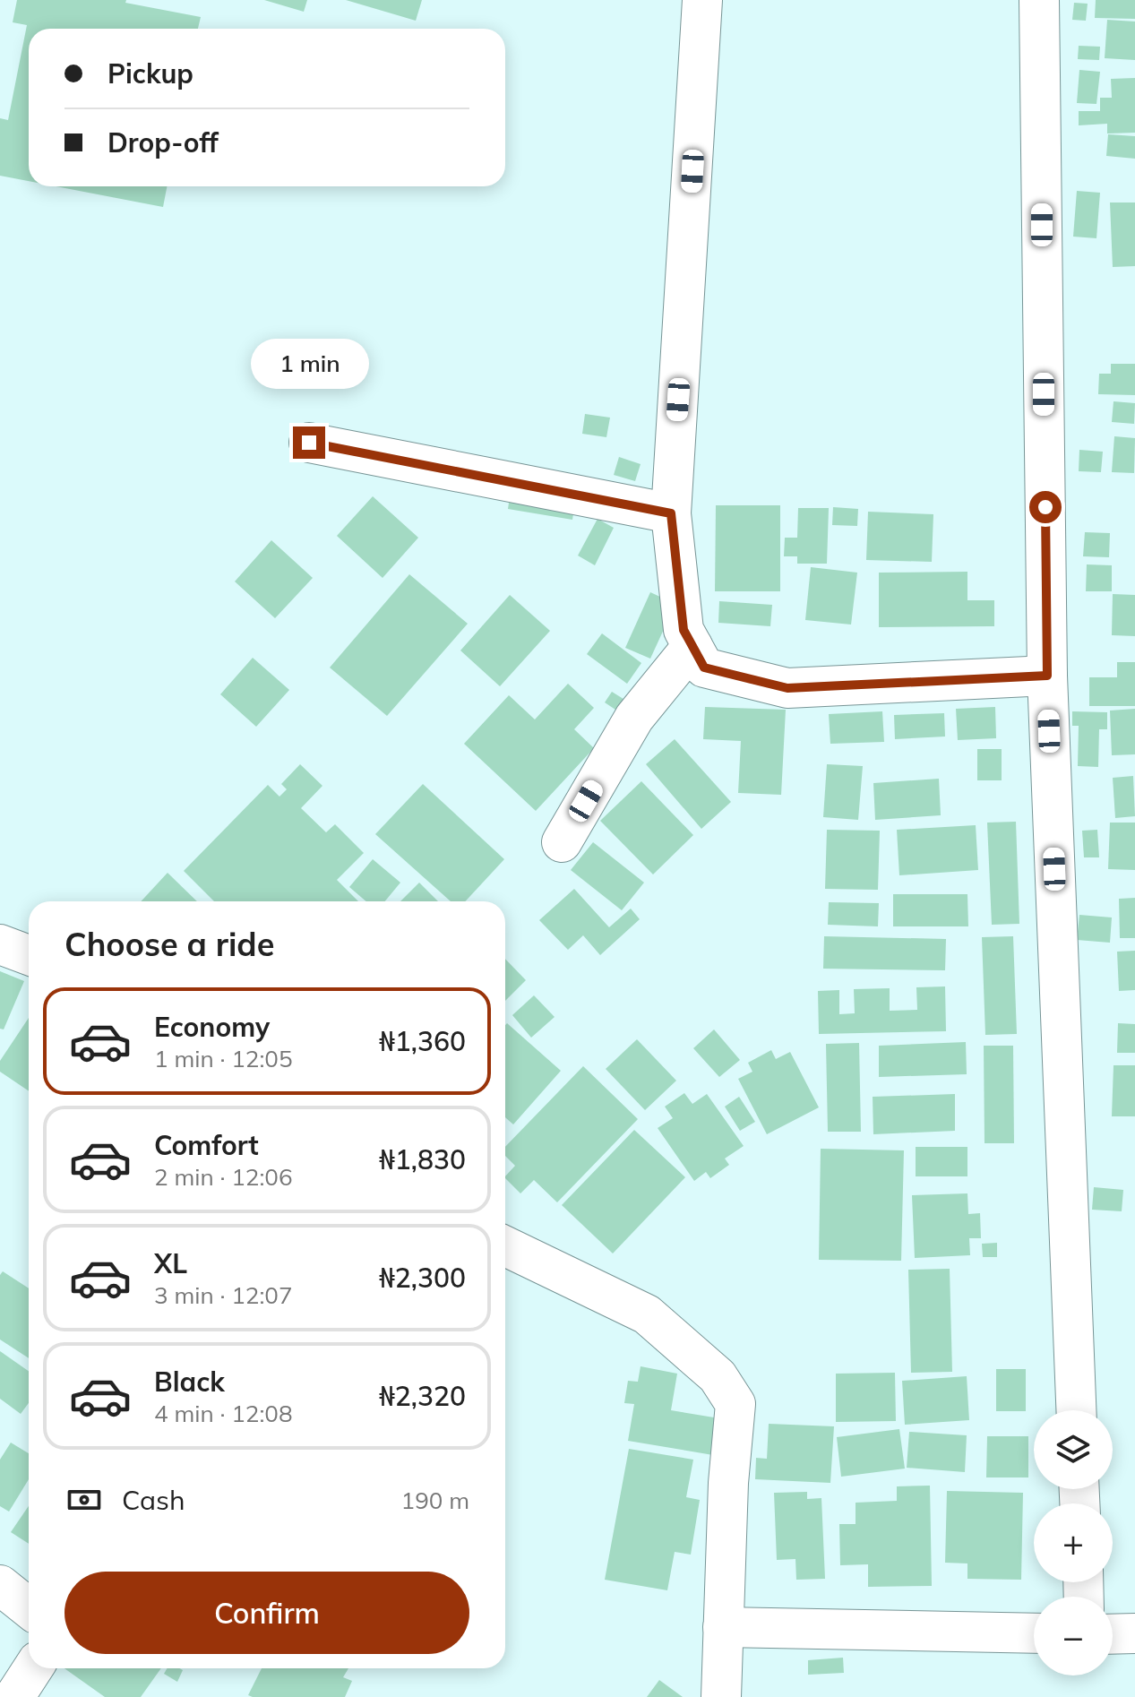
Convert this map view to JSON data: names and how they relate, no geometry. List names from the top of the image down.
{
  "page": {
    "banner": ["Pickup", "Drop-off"],
    "bubble": "1 min",
    "heading": "Choose a ride",
    "list": [
      {
        "name": "Economy",
        "note": "1 min · 12:05",
        "value": "₦1,360"
      },
      {
        "name": "Comfort",
        "note": "2 min · 12:06",
        "value": "₦1,830"
      },
      {
        "name": "XL",
        "note": "3 min · 12:07",
        "value": "₦2,300"
      },
      {
        "name": "Black",
        "note": "4 min · 12:08",
        "value": "₦2,320"
      }
    ],
    "map_buttons": ["+", "−"],
    "pay": ["Cash", "190 m"],
    "buttons": "Confirm"
  }
}
